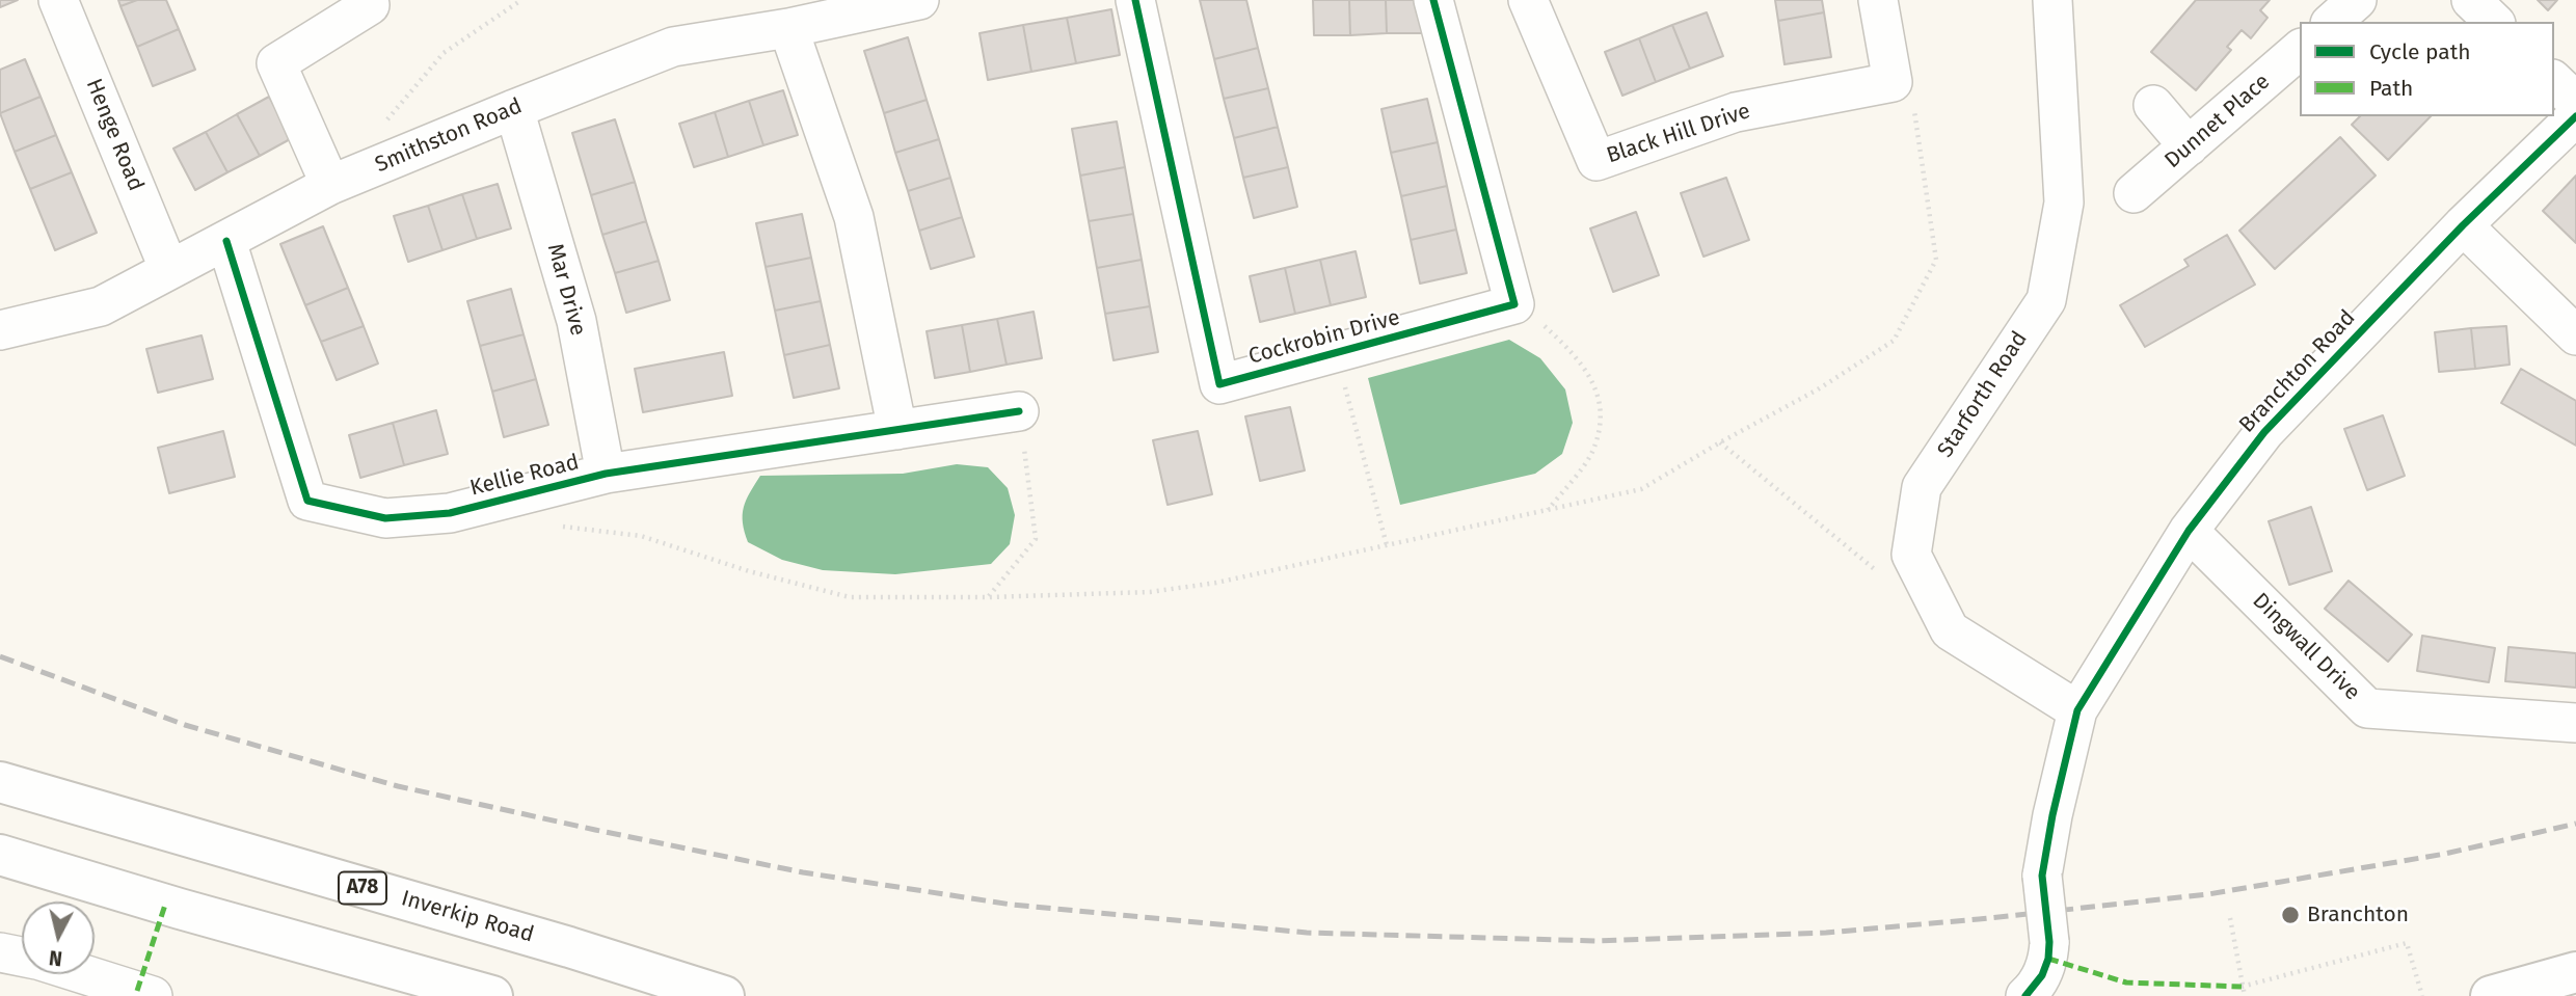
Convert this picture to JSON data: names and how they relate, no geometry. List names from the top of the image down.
{
  "streets": {
    "highway": ["A78", "Inverkip Road"],
    "street": [
      "Dunnet Place",
      "Black Hill Drive",
      "Henge Road",
      "Smithston Road",
      "Mar Drive",
      "Cockrobin Drive",
      "Branchton Road",
      "Starforth Road",
      "Kellie Road",
      "Dingwall Drive"
    ]
  },
  "crossings": [
    ["Henge Road", "Smithston Road"],
    ["Smithston Road", "Mar Drive"],
    ["Smithston Road", "Kellie Road"],
    ["Mar Drive", "Kellie Road"],
    ["Branchton Road", "Starforth Road"],
    ["Branchton Road", "Dingwall Drive"]
  ],
  "places": ["Branchton"],
  "legend": ["Cycle path", "Path"],
  "north": "bottom"
}
